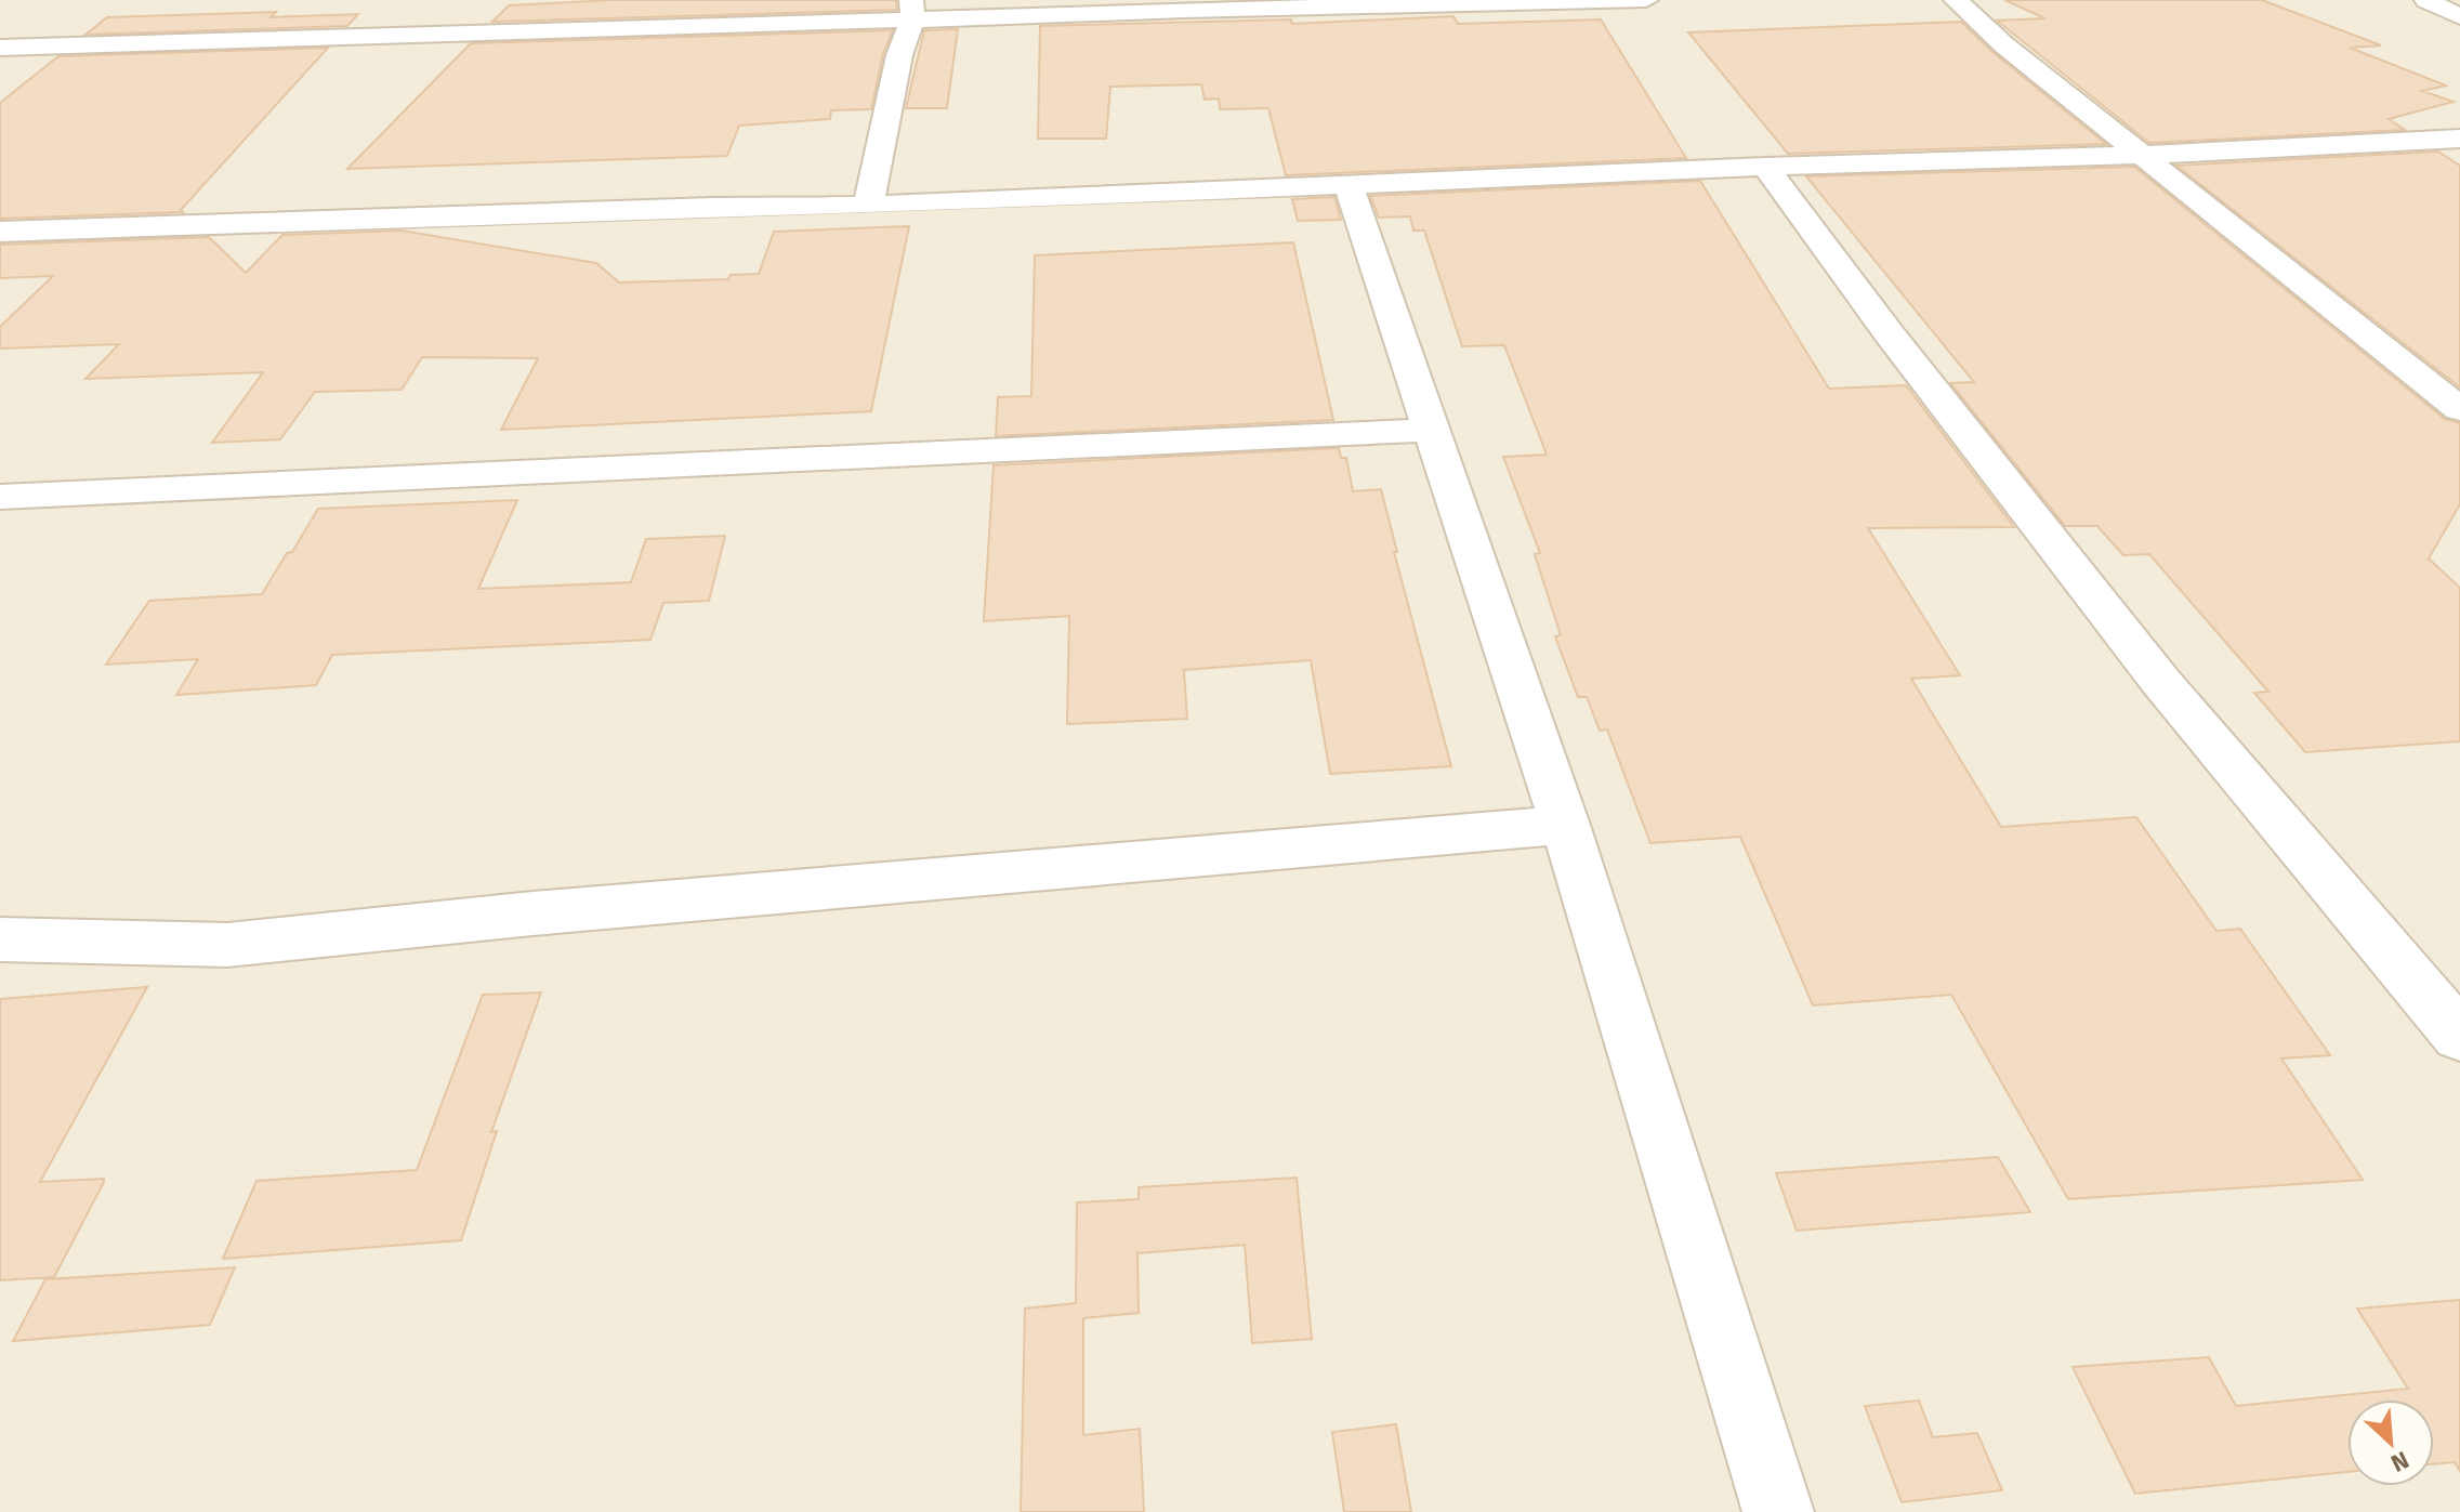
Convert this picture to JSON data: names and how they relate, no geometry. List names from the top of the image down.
{
  "north": "bottom right"
}
